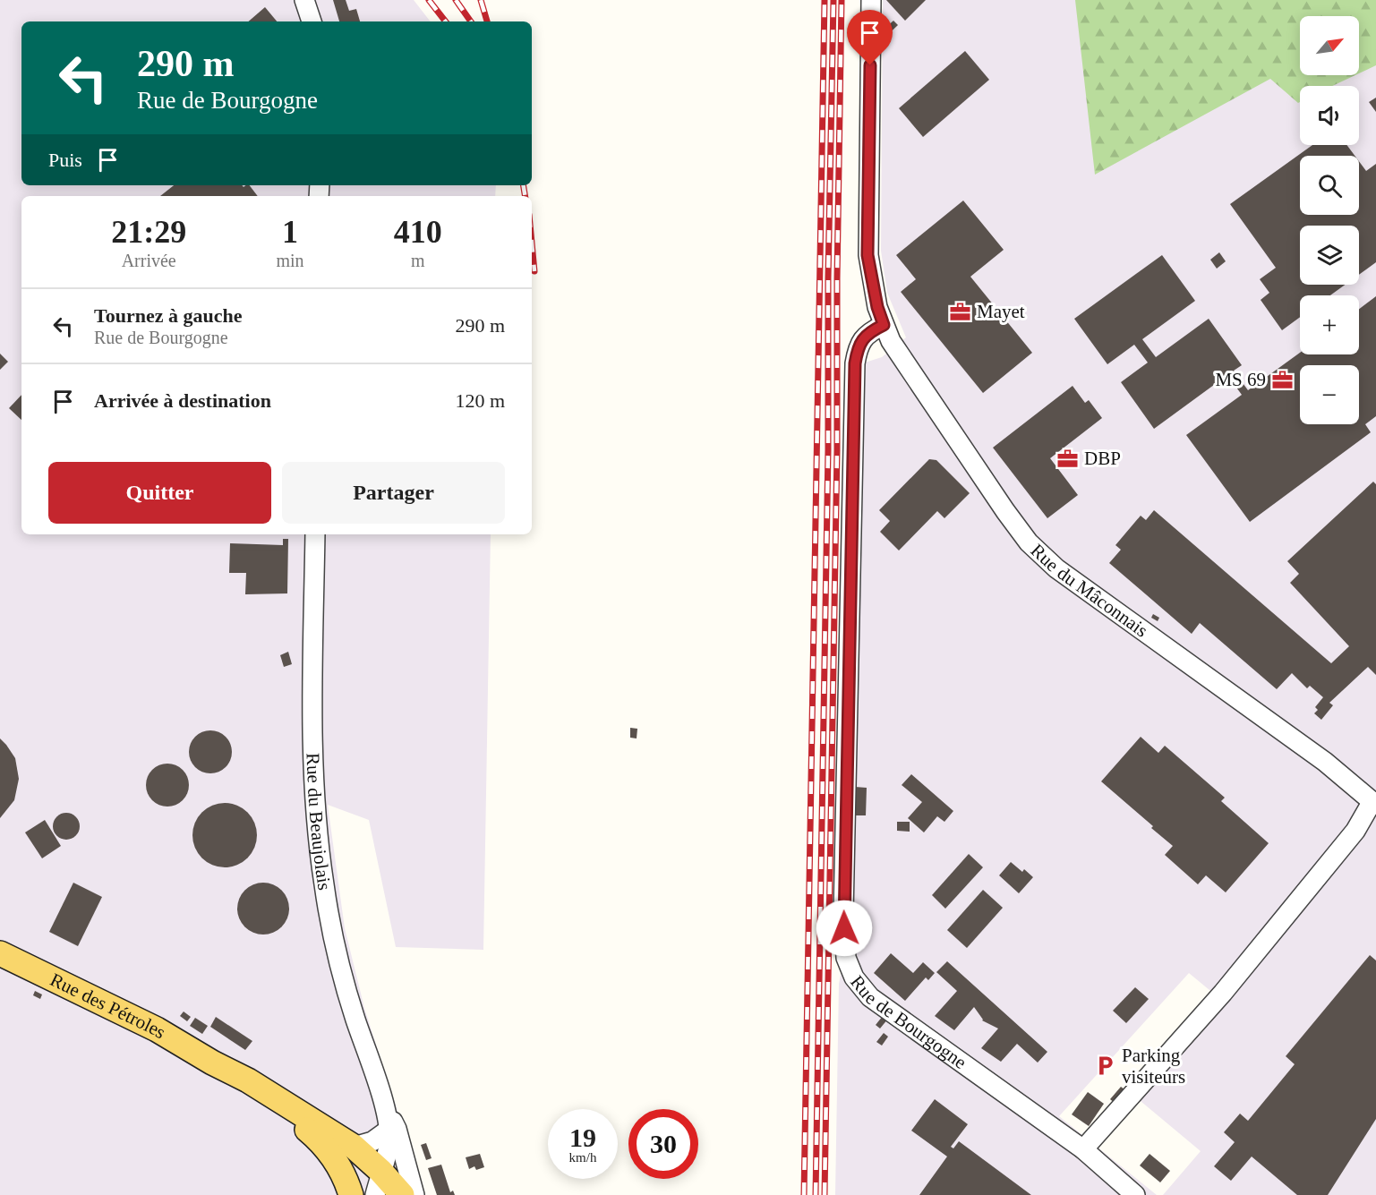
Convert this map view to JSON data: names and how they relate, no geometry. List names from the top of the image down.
{
  "streets": {
    "main road": ["Rue des Pétroles"],
    "street": ["Rue du Mâconnais", "Rue du Beaujolais", "Rue de Bourgogne"]
  },
  "crossings": [
    ["Rue du Mâconnais", "Rue de Bourgogne"],
    ["Rue du Beaujolais", "Rue des Pétroles"]
  ],
  "places": {
    "office": ["Mayet", "MS 69", "DBP"],
    "parking": ["Parking visiteurs"]
  },
  "north": "top right",
  "page": {
    "map_buttons": ["+", "−"],
    "turn": ["290 m", "Rue de Bourgogne"],
    "then": "Puis",
    "eta": [
      "21:29",
      "Arrivée",
      "1",
      "min",
      "410",
      "m"
    ],
    "list": [
      {
        "name": "Tournez à gauche",
        "note": "Rue de Bourgogne",
        "value": "290 m"
      },
      {
        "name": "Arrivée à destination",
        "value": "120 m"
      }
    ],
    "buttons": ["Quitter", "Partager"],
    "speed": "19 km/h",
    "limit": "30"
  }
}
